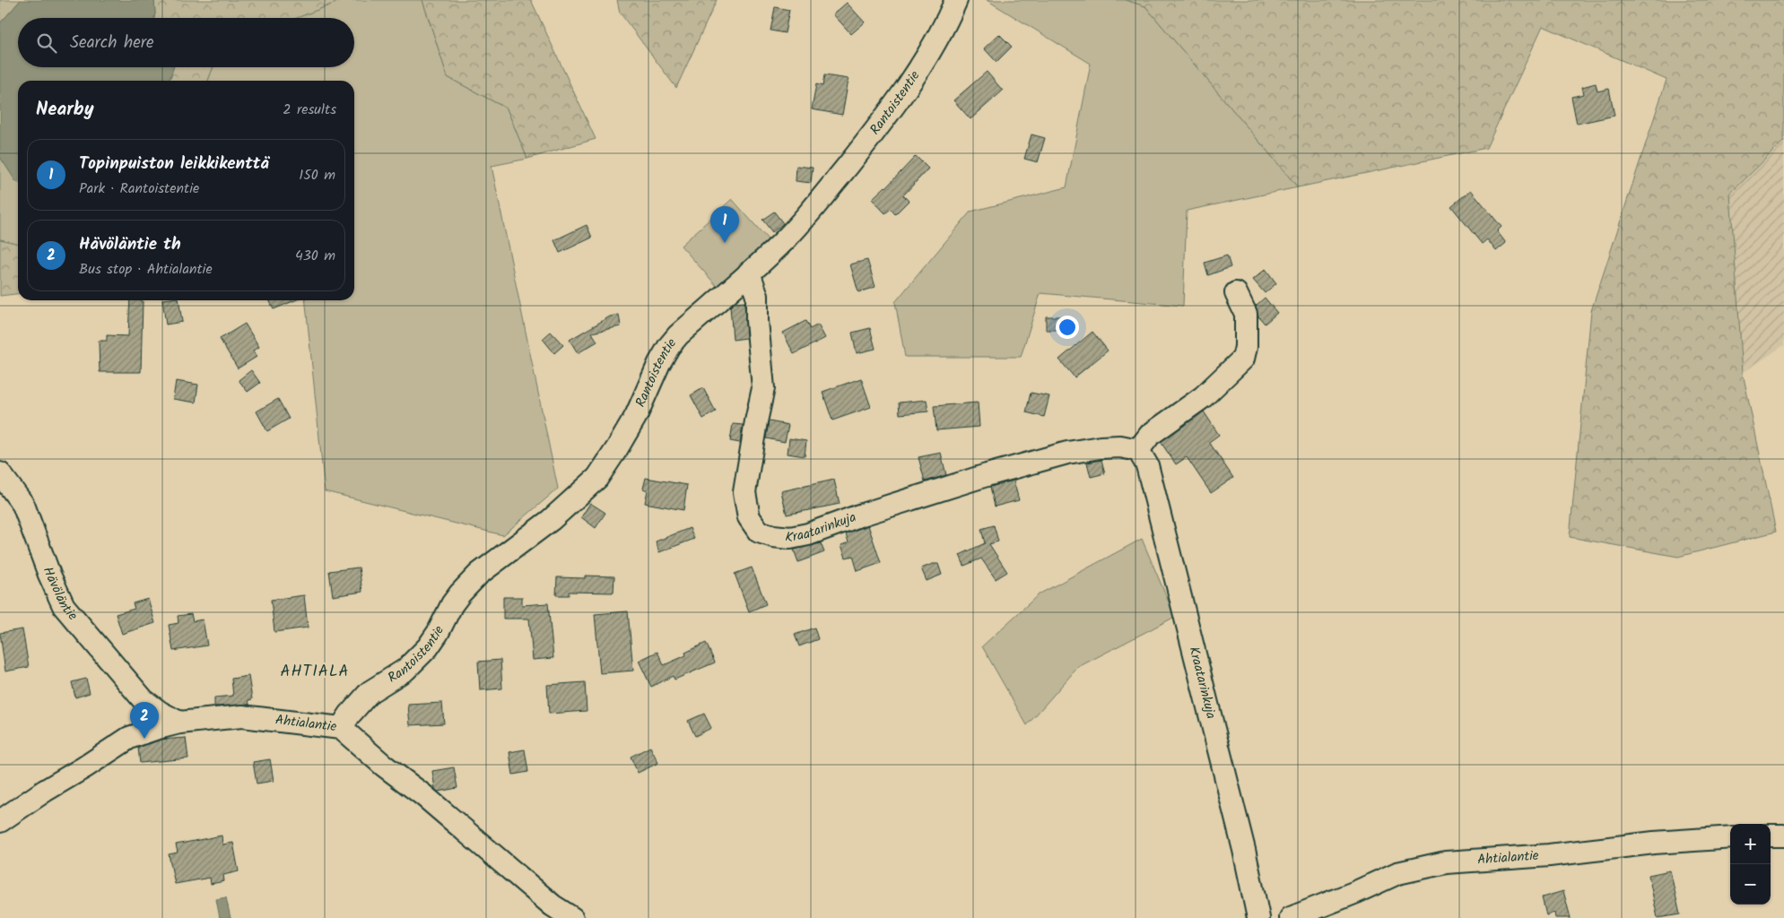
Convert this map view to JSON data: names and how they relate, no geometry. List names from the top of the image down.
{
  "streets": {
    "street": [
      "Rantoistentie",
      "Kraatarinkuja",
      "Hävöläntie",
      "Ahtialantie"
    ]
  },
  "crossings": [
    ["Rantoistentie", "Kraatarinkuja"],
    ["Rantoistentie", "Ahtialantie"],
    ["Hävöläntie", "Ahtialantie"]
  ],
  "districts": ["AHTIALA"],
  "page": {
    "search": "Search here",
    "heading": ["Nearby", "2 results"],
    "list": [
      {
        "mark": "1",
        "name": "Topinpuiston leikkikenttä",
        "note": "Park · Rantoistentie",
        "value": "150 m"
      },
      {
        "mark": "2",
        "name": "Hävöläntie th",
        "note": "Bus stop · Ahtialantie",
        "value": "430 m"
      }
    ],
    "pins": ["1", "2"],
    "map_buttons": ["+", "−"]
  }
}
